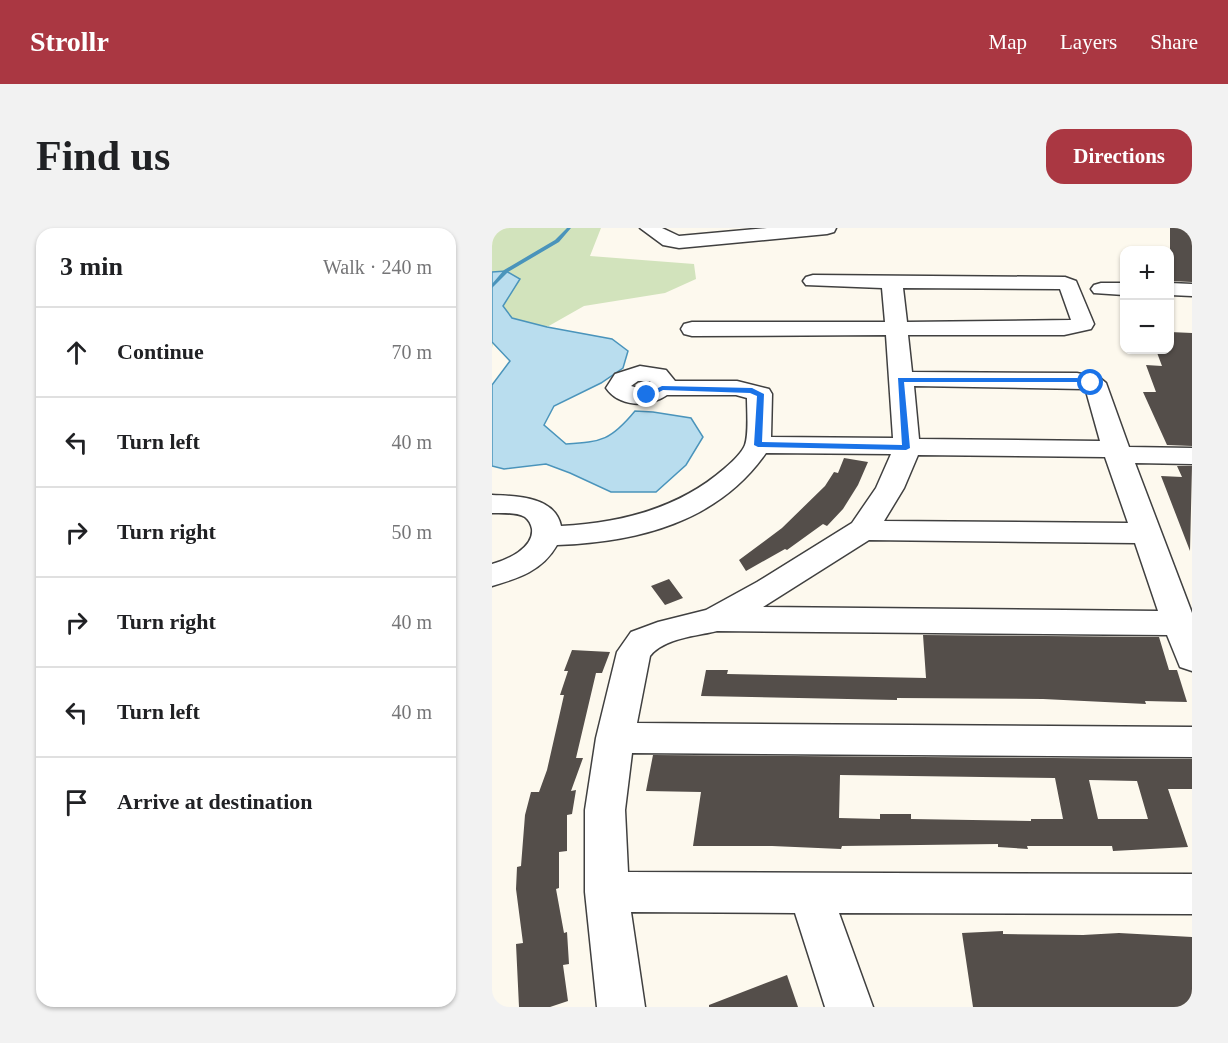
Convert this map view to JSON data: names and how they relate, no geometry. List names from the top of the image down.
{
  "page": {
    "header": "Strollr",
    "nav": ["Map", "Layers", "Share"],
    "buttons": "Directions",
    "title": "Find us",
    "heading": ["3 min", "Walk · 240 m"],
    "map_buttons": ["+", "−"],
    "list": [
      ["Continue", "70 m"],
      ["Turn left", "40 m"],
      ["Turn right", "50 m"],
      ["Turn right", "40 m"],
      ["Turn left", "40 m"],
      "Arrive at destination"
    ]
  }
}
